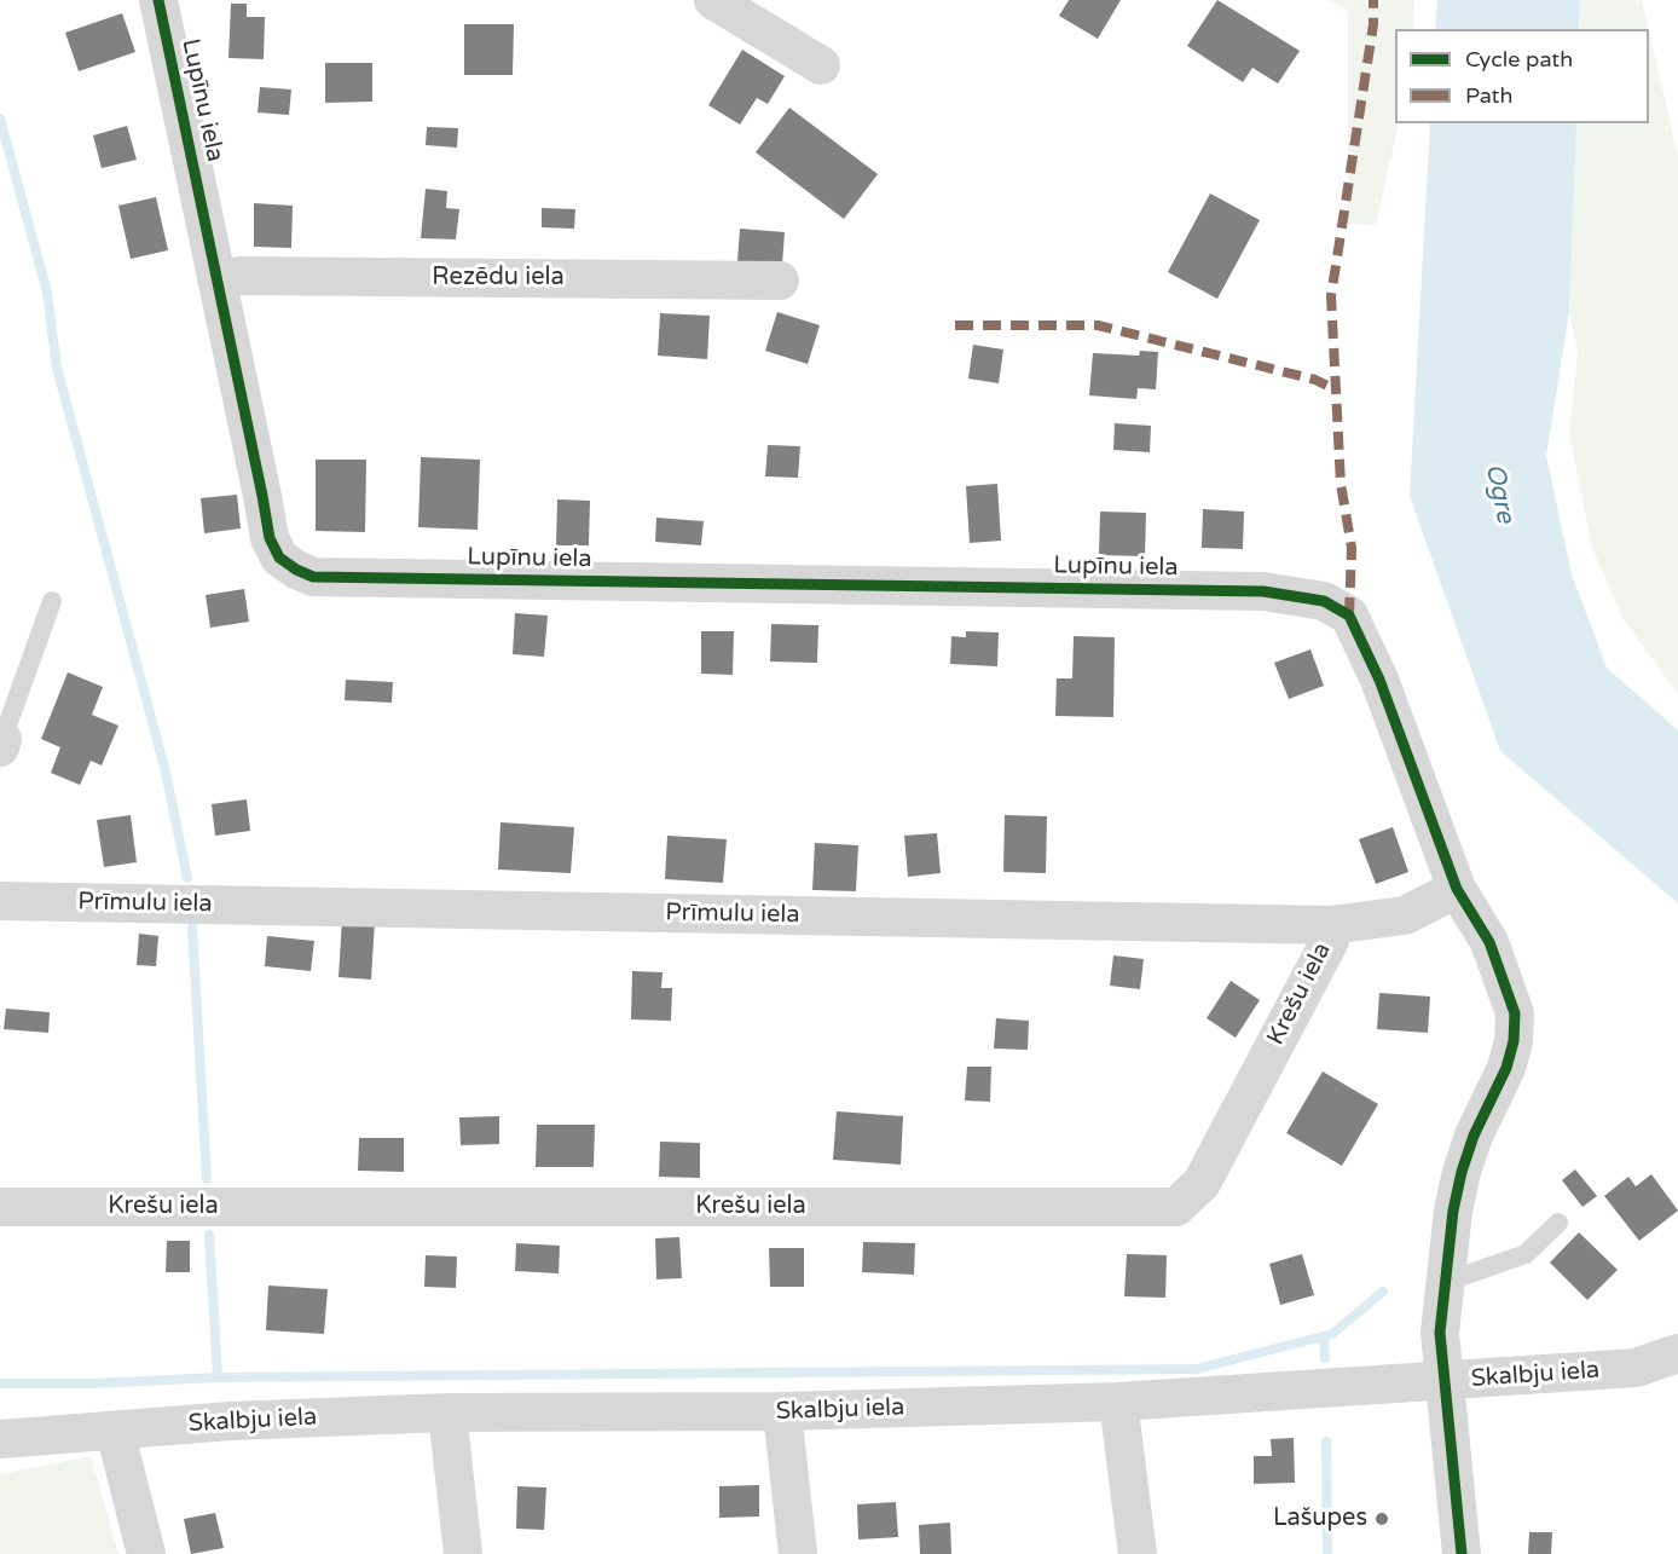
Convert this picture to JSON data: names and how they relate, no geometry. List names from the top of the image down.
{
  "streets": {
    "street": [
      "Lupīnu iela",
      "Rezēdu iela",
      "Prīmulu iela",
      "Krešu iela",
      "Skalbju iela"
    ]
  },
  "crossings": [
    ["Lupīnu iela", "Rezēdu iela"],
    ["Lupīnu iela", "Prīmulu iela"],
    ["Prīmulu iela", "Krešu iela"]
  ],
  "water": ["Ogre"],
  "places": ["Lašupes"],
  "legend": ["Cycle path", "Path"]
}
